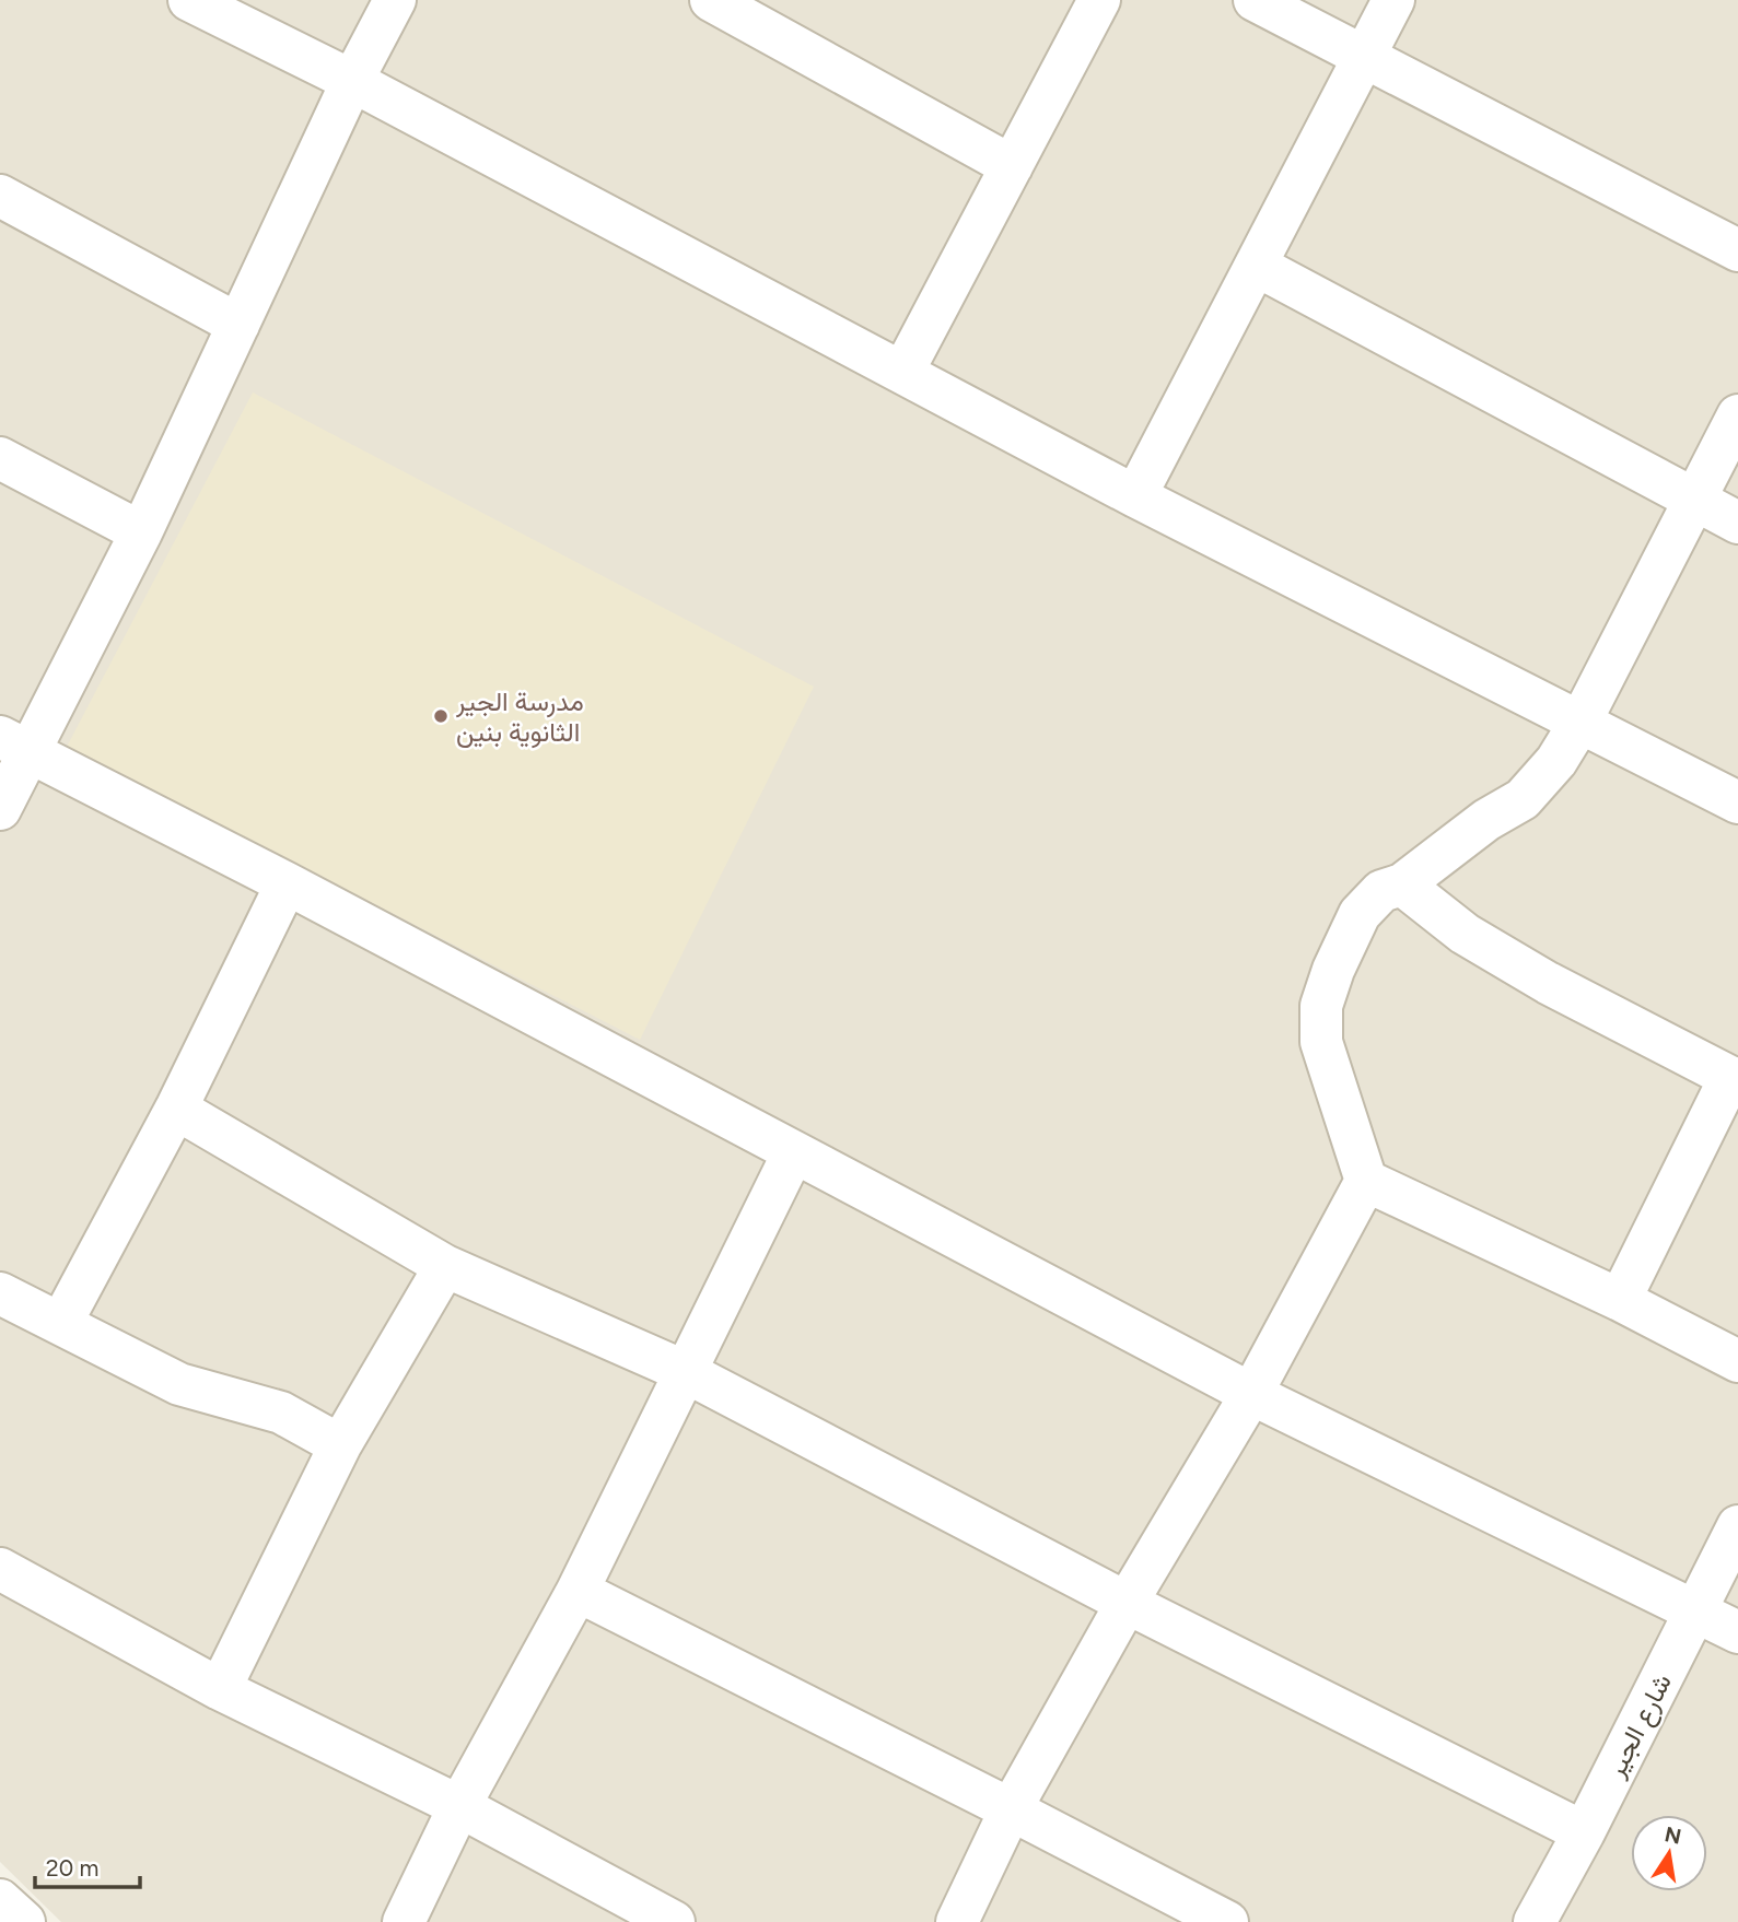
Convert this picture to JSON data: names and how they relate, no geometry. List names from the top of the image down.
{
  "streets": {
    "street": ["شارع الجير"]
  },
  "places": ["مدرسة الجير الثانوية بنين"],
  "scale_bar": "20 m",
  "north": "top"
}
